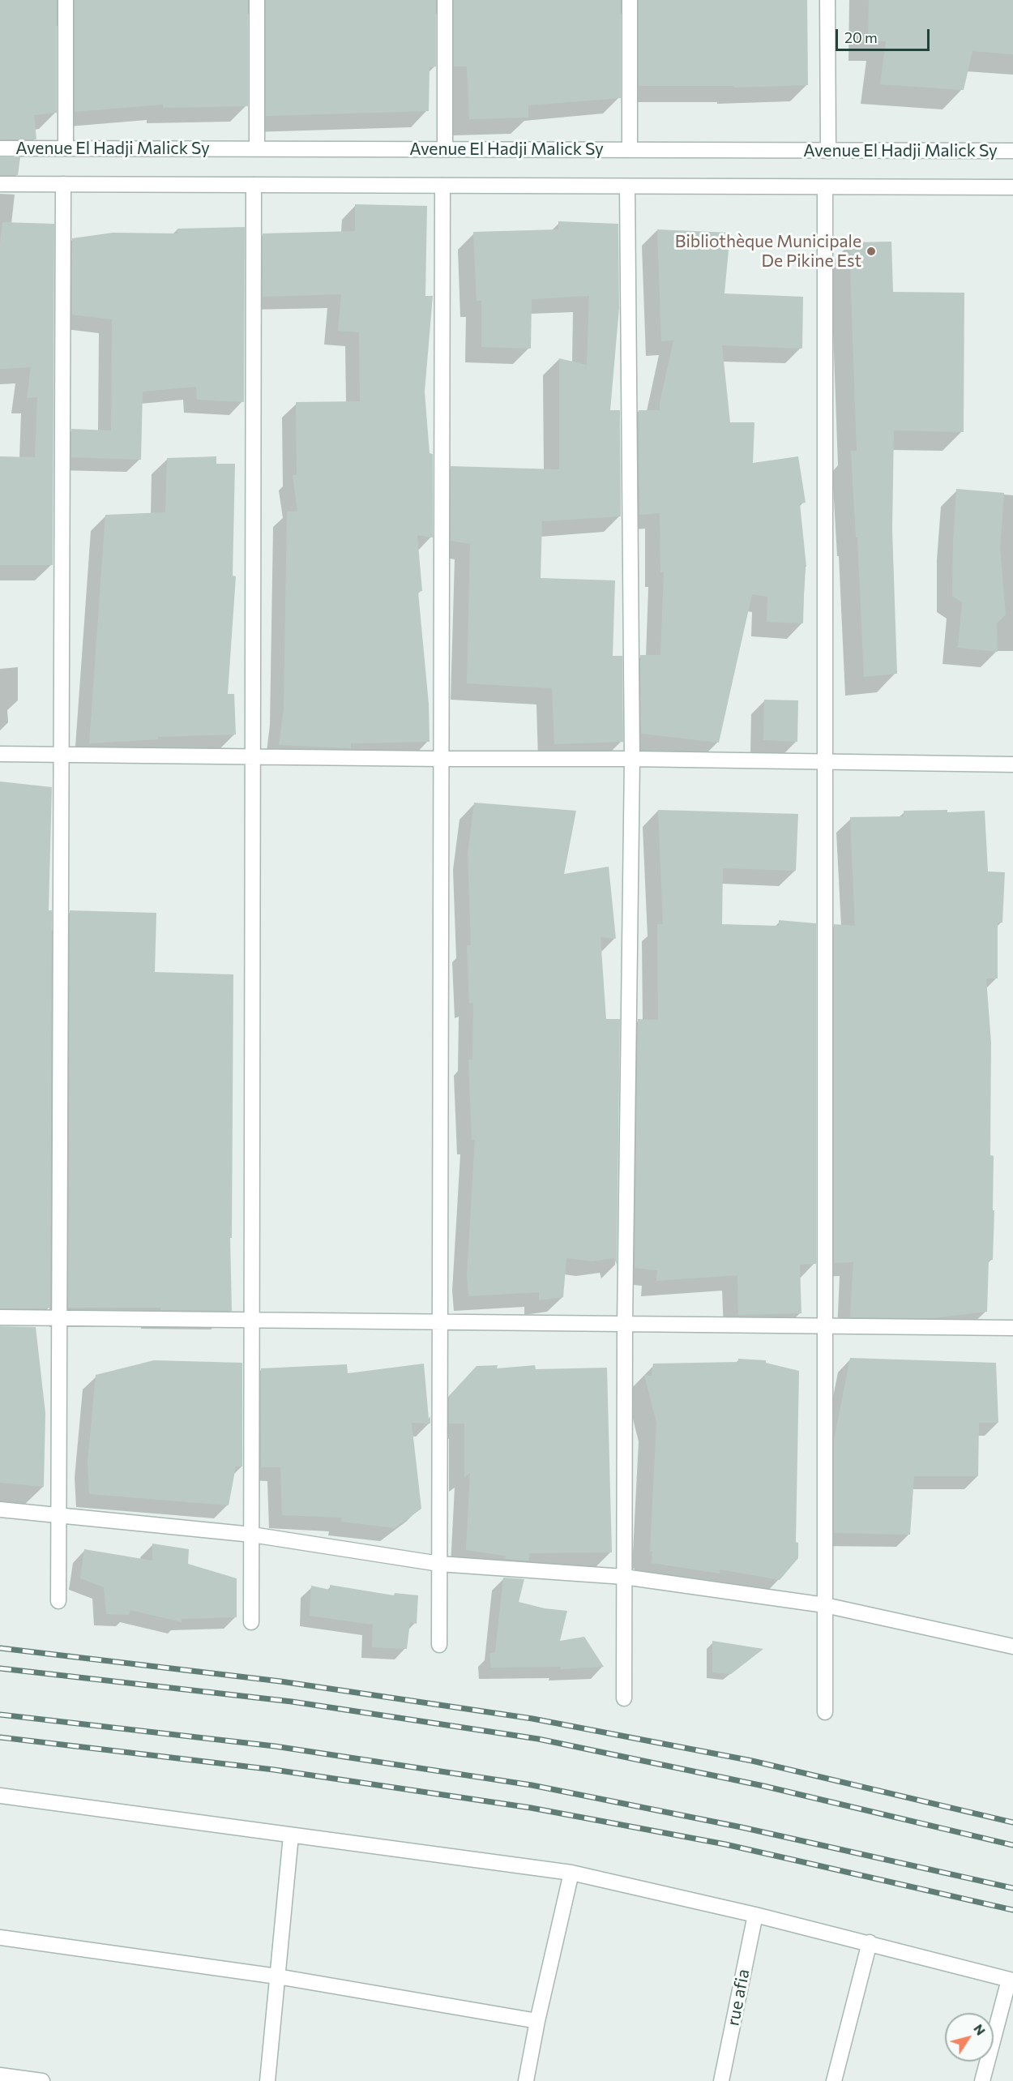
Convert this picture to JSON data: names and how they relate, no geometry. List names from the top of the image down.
{
  "streets": {
    "street": ["Avenue El Hadji Malick Sy", "rue afia"]
  },
  "places": ["Bibliothèque Municipale De Pikine Est"],
  "scale_bar": "20 m",
  "north": "top right"
}
